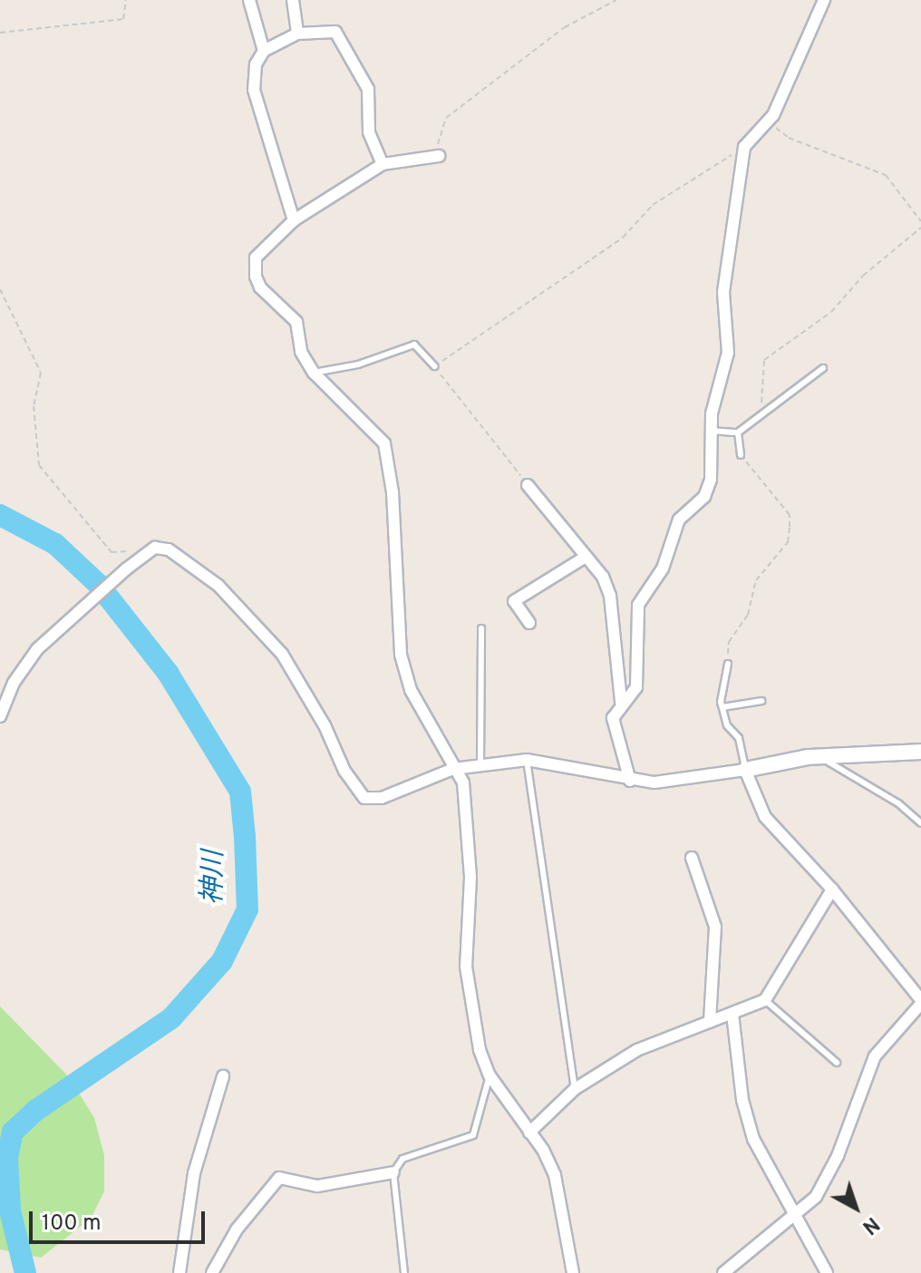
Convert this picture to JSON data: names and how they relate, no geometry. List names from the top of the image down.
{
  "water": ["神川"],
  "scale_bar": "100 m",
  "north": "bottom right"
}
